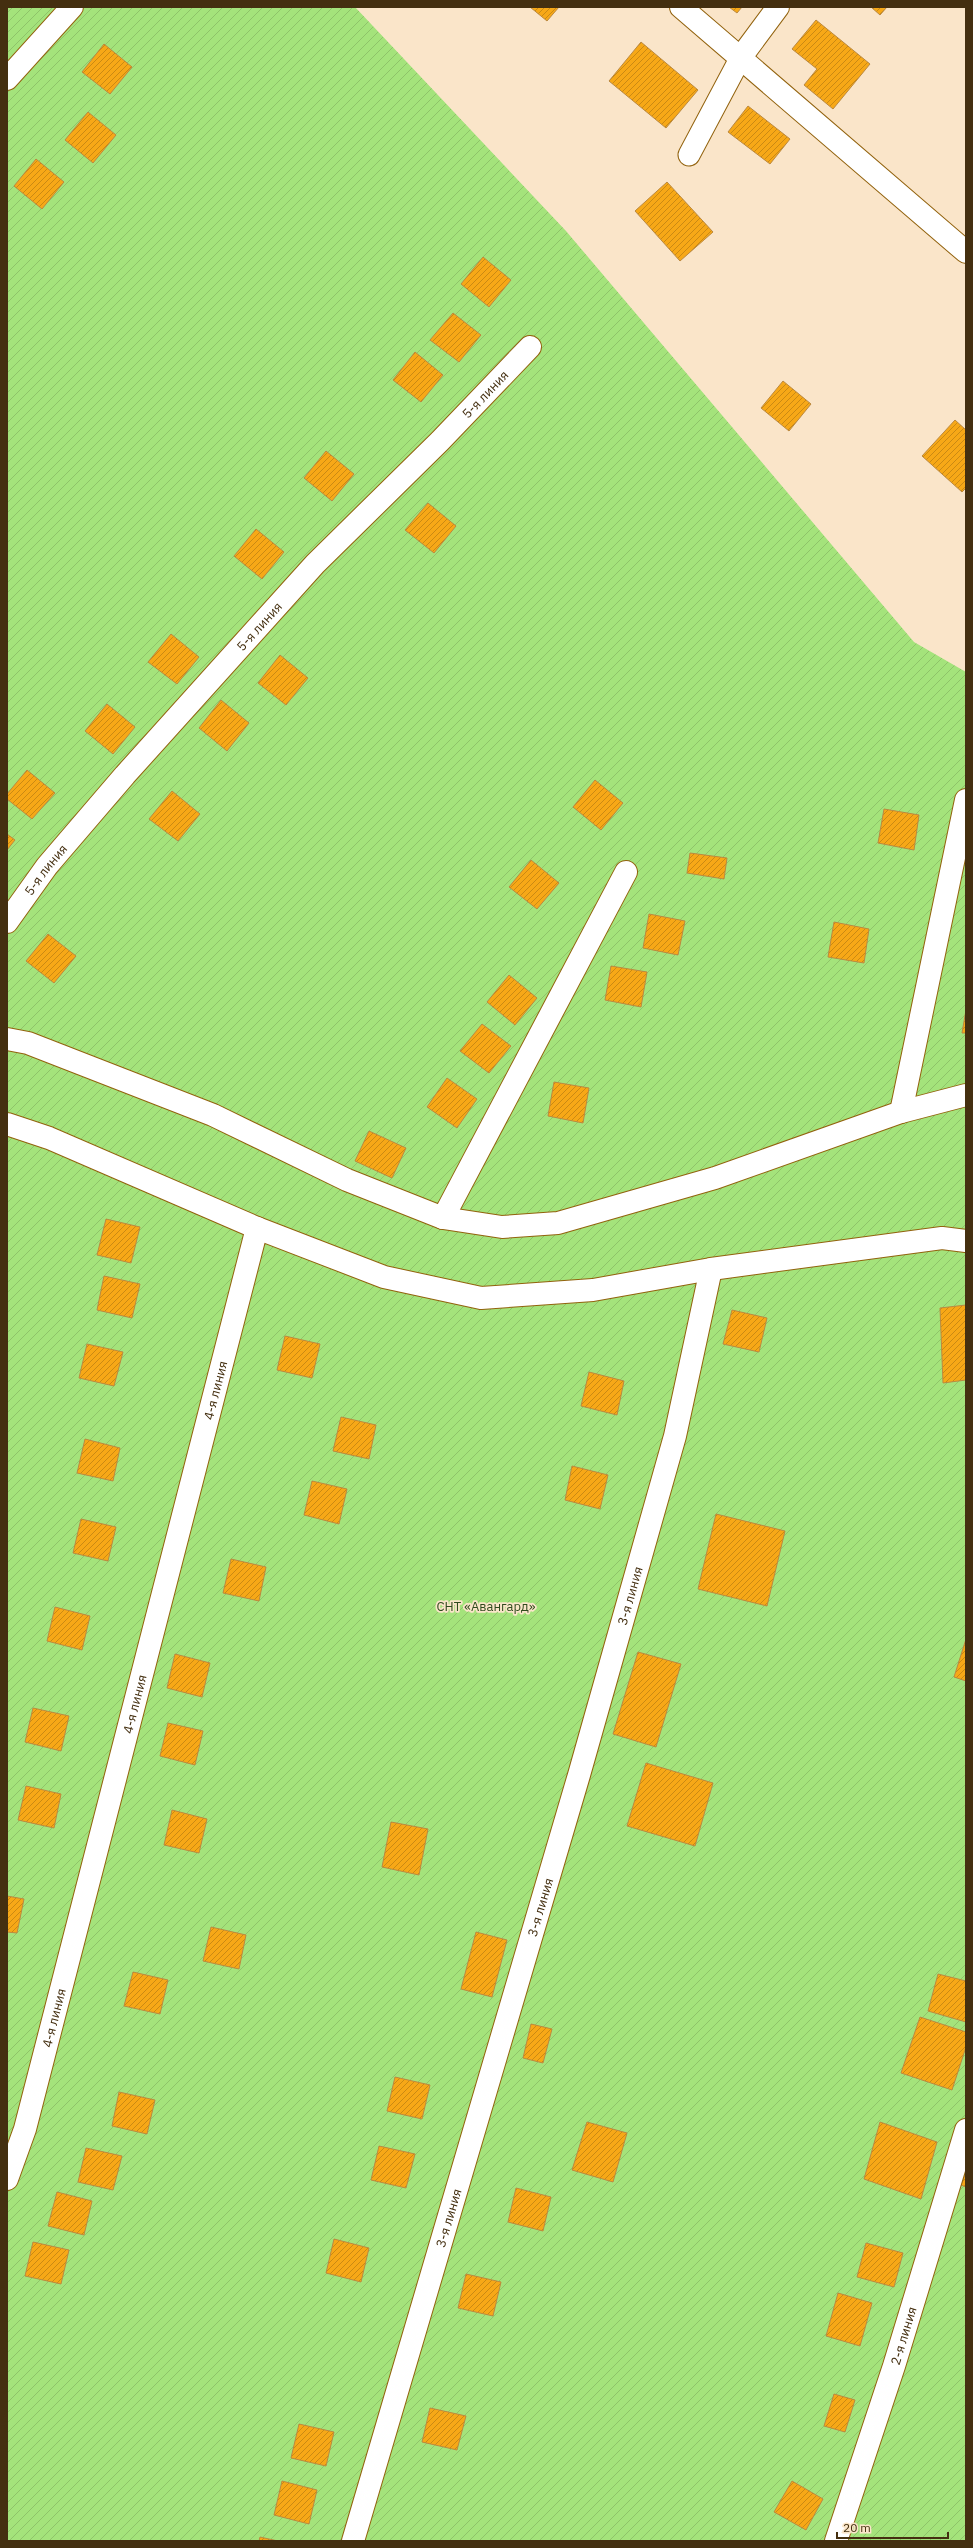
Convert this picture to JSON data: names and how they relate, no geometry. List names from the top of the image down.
{
  "streets": {
    "street": [
      "5-я линия",
      "4-я линия",
      "3-я линия",
      "2-я линия"
    ]
  },
  "parks": ["СНТ «Авангард»"],
  "scale_bar": "20 m"
}
